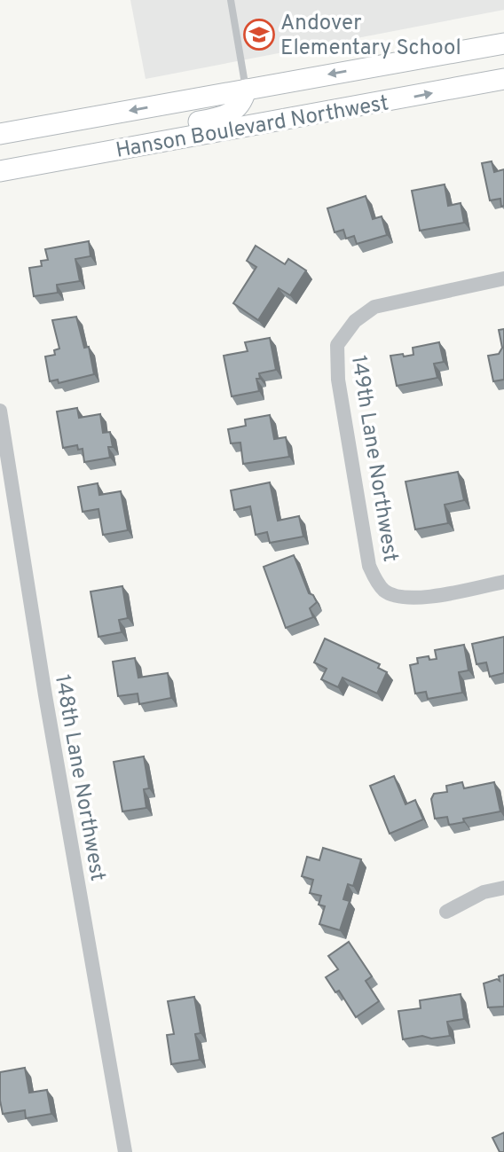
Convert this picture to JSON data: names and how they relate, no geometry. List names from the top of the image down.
{
  "streets": {
    "main road": ["Hanson Boulevard Northwest"],
    "street": ["149th Lane Northwest", "148th Lane Northwest"]
  },
  "places": {
    "school or university": ["Andover Elementary School"]
  }
}
